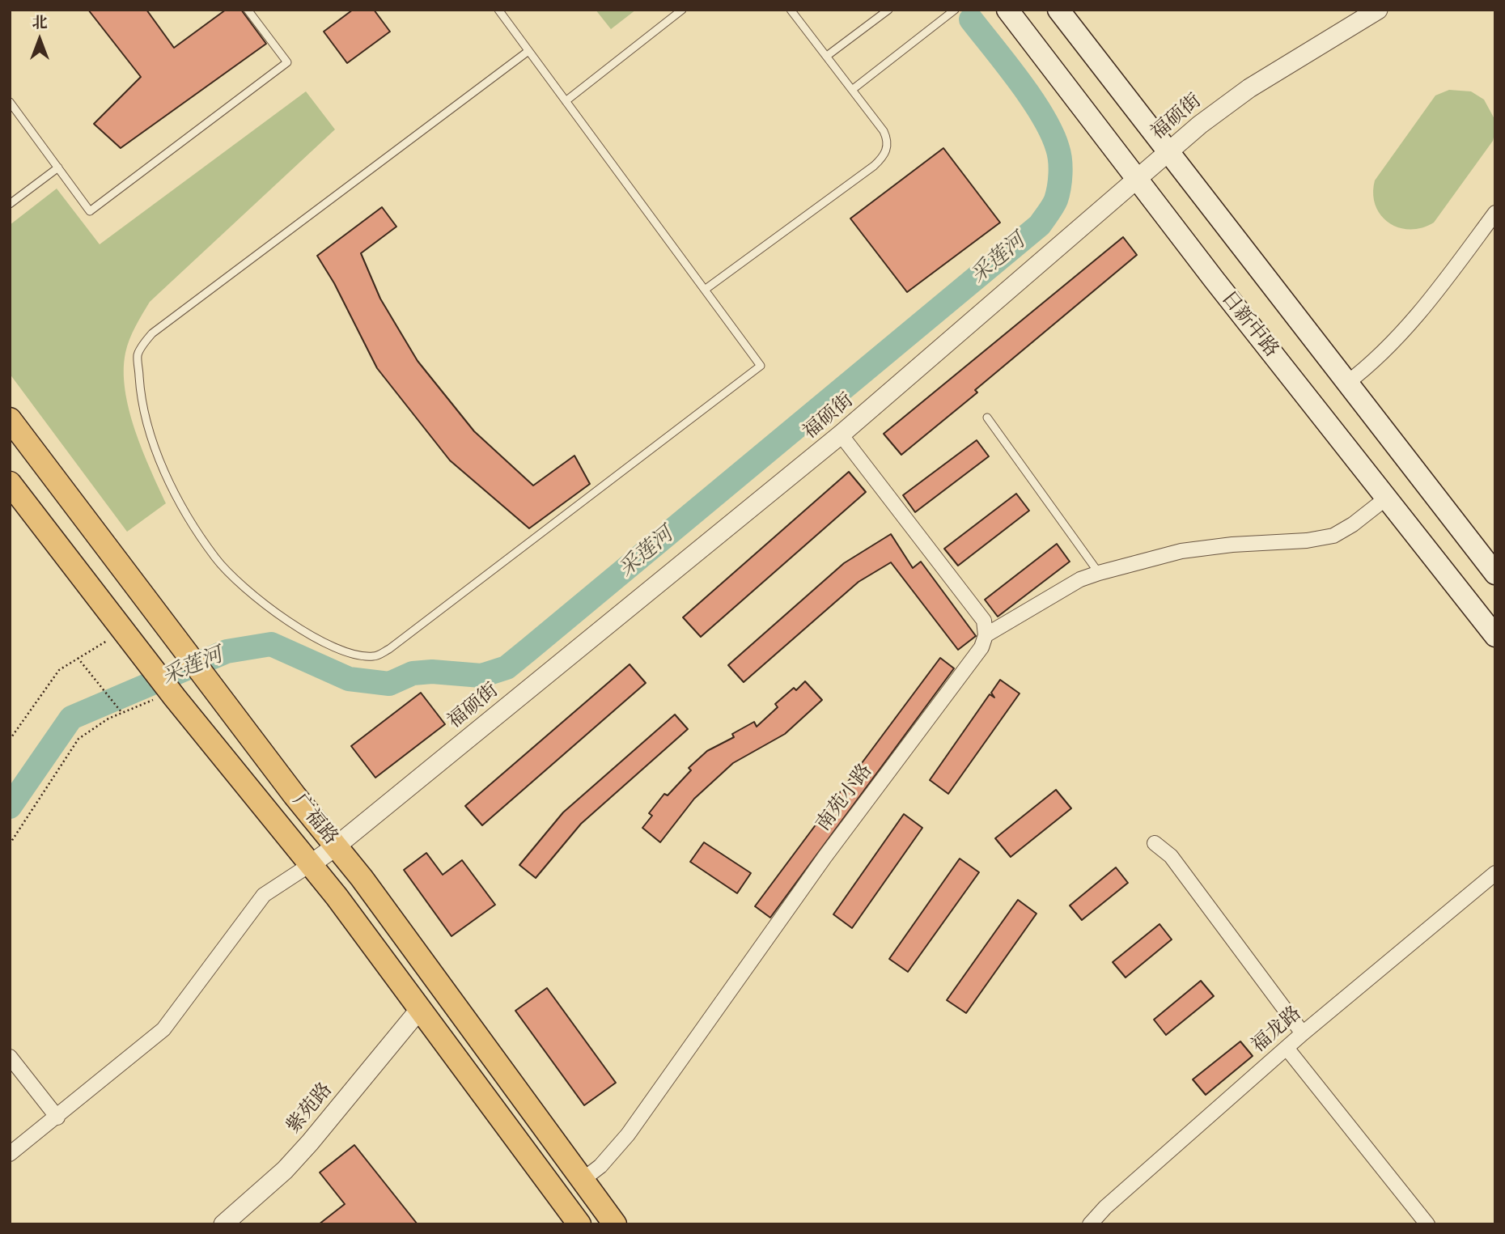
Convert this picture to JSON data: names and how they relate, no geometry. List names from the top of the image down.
{
  "streets": {
    "main road": ["日新中路", "广福路"],
    "street": [
      "福硕街",
      "南苑小路",
      "福龙路",
      "紫苑路"
    ]
  },
  "crossings": [
    ["福硕街", "日新中路"],
    ["福硕街", "广福路"],
    ["南苑小路", "广福路"],
    ["广福路", "紫苑路"]
  ],
  "water": ["采莲河"],
  "north": "top"
}
